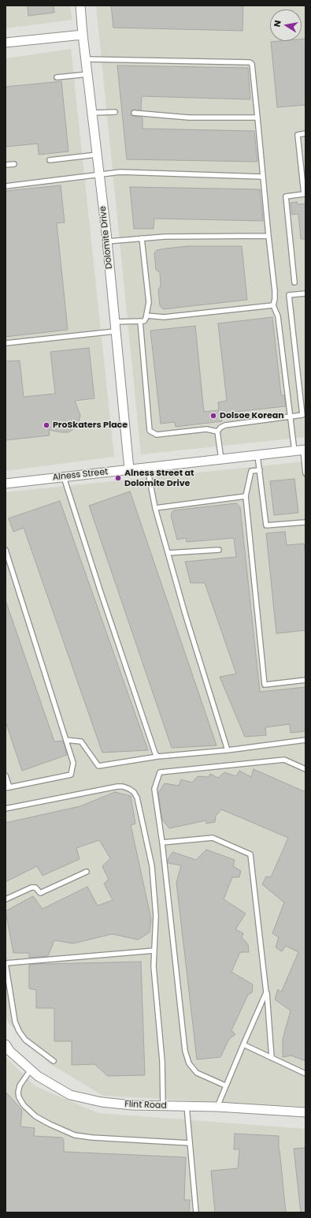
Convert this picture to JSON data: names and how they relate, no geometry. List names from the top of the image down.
{
  "streets": {
    "street": ["Dolomite Drive", "Alness Street", "Flint Road"]
  },
  "crossings": [
    ["Dolomite Drive", "Alness Street"]
  ],
  "places": ["Dolsoe Korean", "ProSkaters Place", "Alness Street at Dolomite Drive"],
  "north": "left"
}
